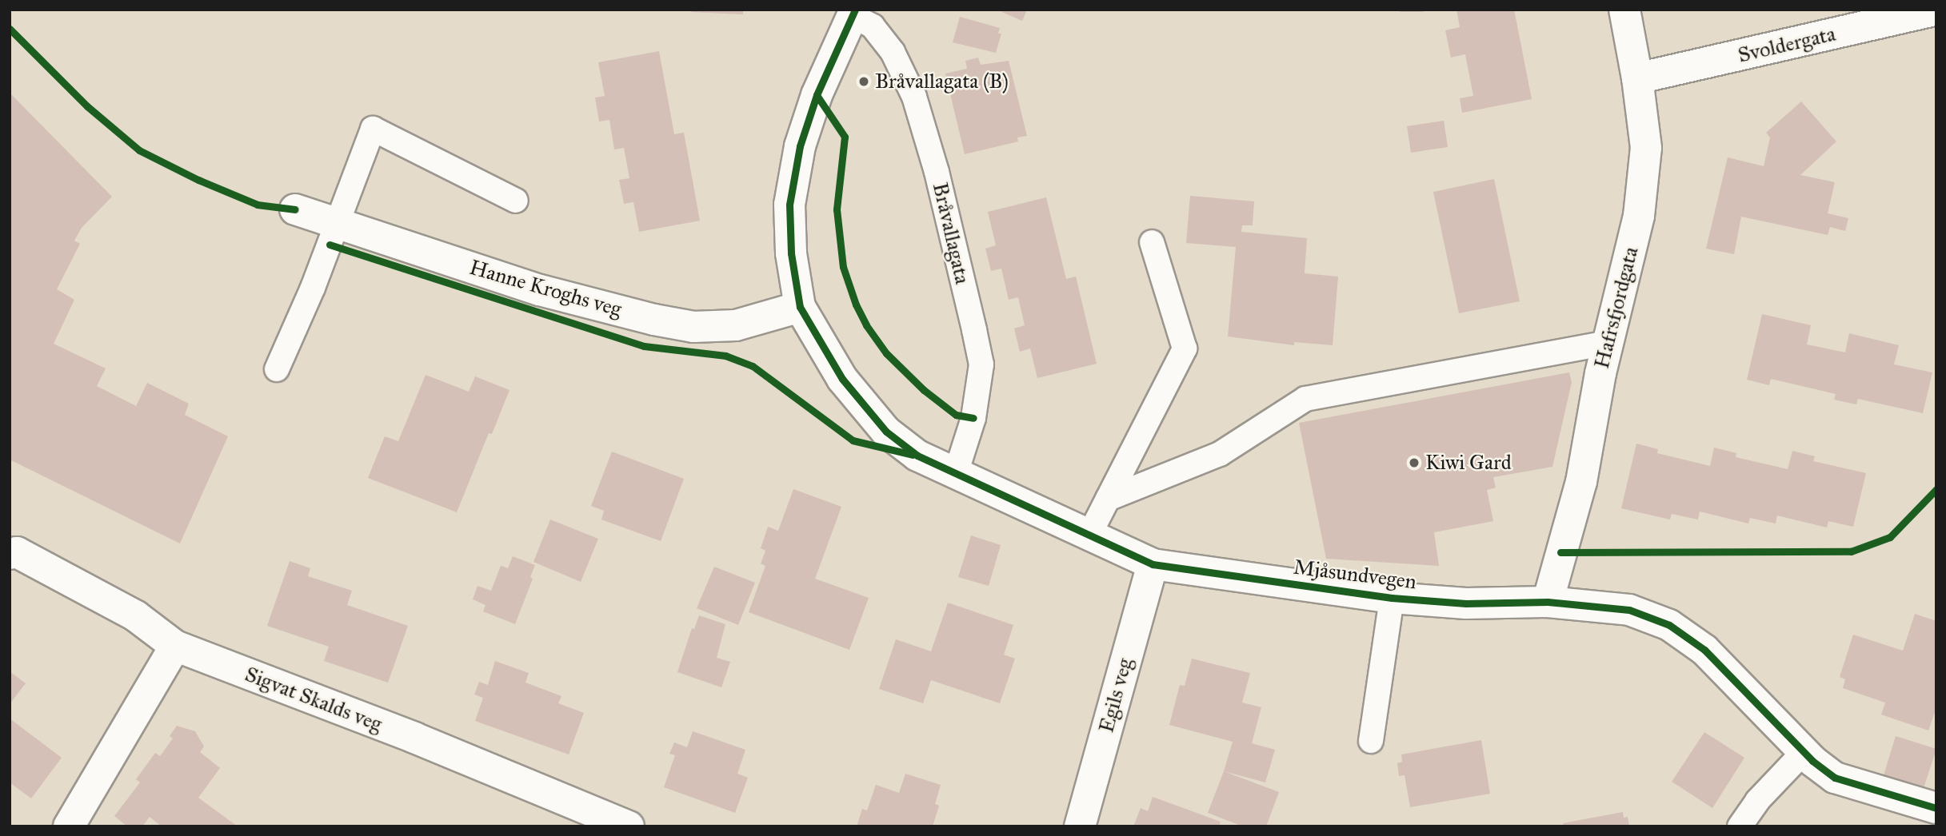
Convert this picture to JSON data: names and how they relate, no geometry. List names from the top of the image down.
{
  "streets": {
    "street": [
      "Svoldergata",
      "Bråvallagata",
      "Hanne Kroghs veg",
      "Hafrsfjordgata",
      "Mjåsundvegen",
      "Egils veg",
      "Sigvat Skalds veg"
    ]
  },
  "crossings": [
    ["Svoldergata", "Hafrsfjordgata"],
    ["Bråvallagata", "Hanne Kroghs veg"],
    ["Bråvallagata", "Mjåsundvegen"],
    ["Hanne Kroghs veg", "Mjåsundvegen"],
    ["Hafrsfjordgata", "Mjåsundvegen"],
    ["Mjåsundvegen", "Egils veg"]
  ],
  "places": ["Bråvallagata (B)", "Kiwi Gard"]
}
